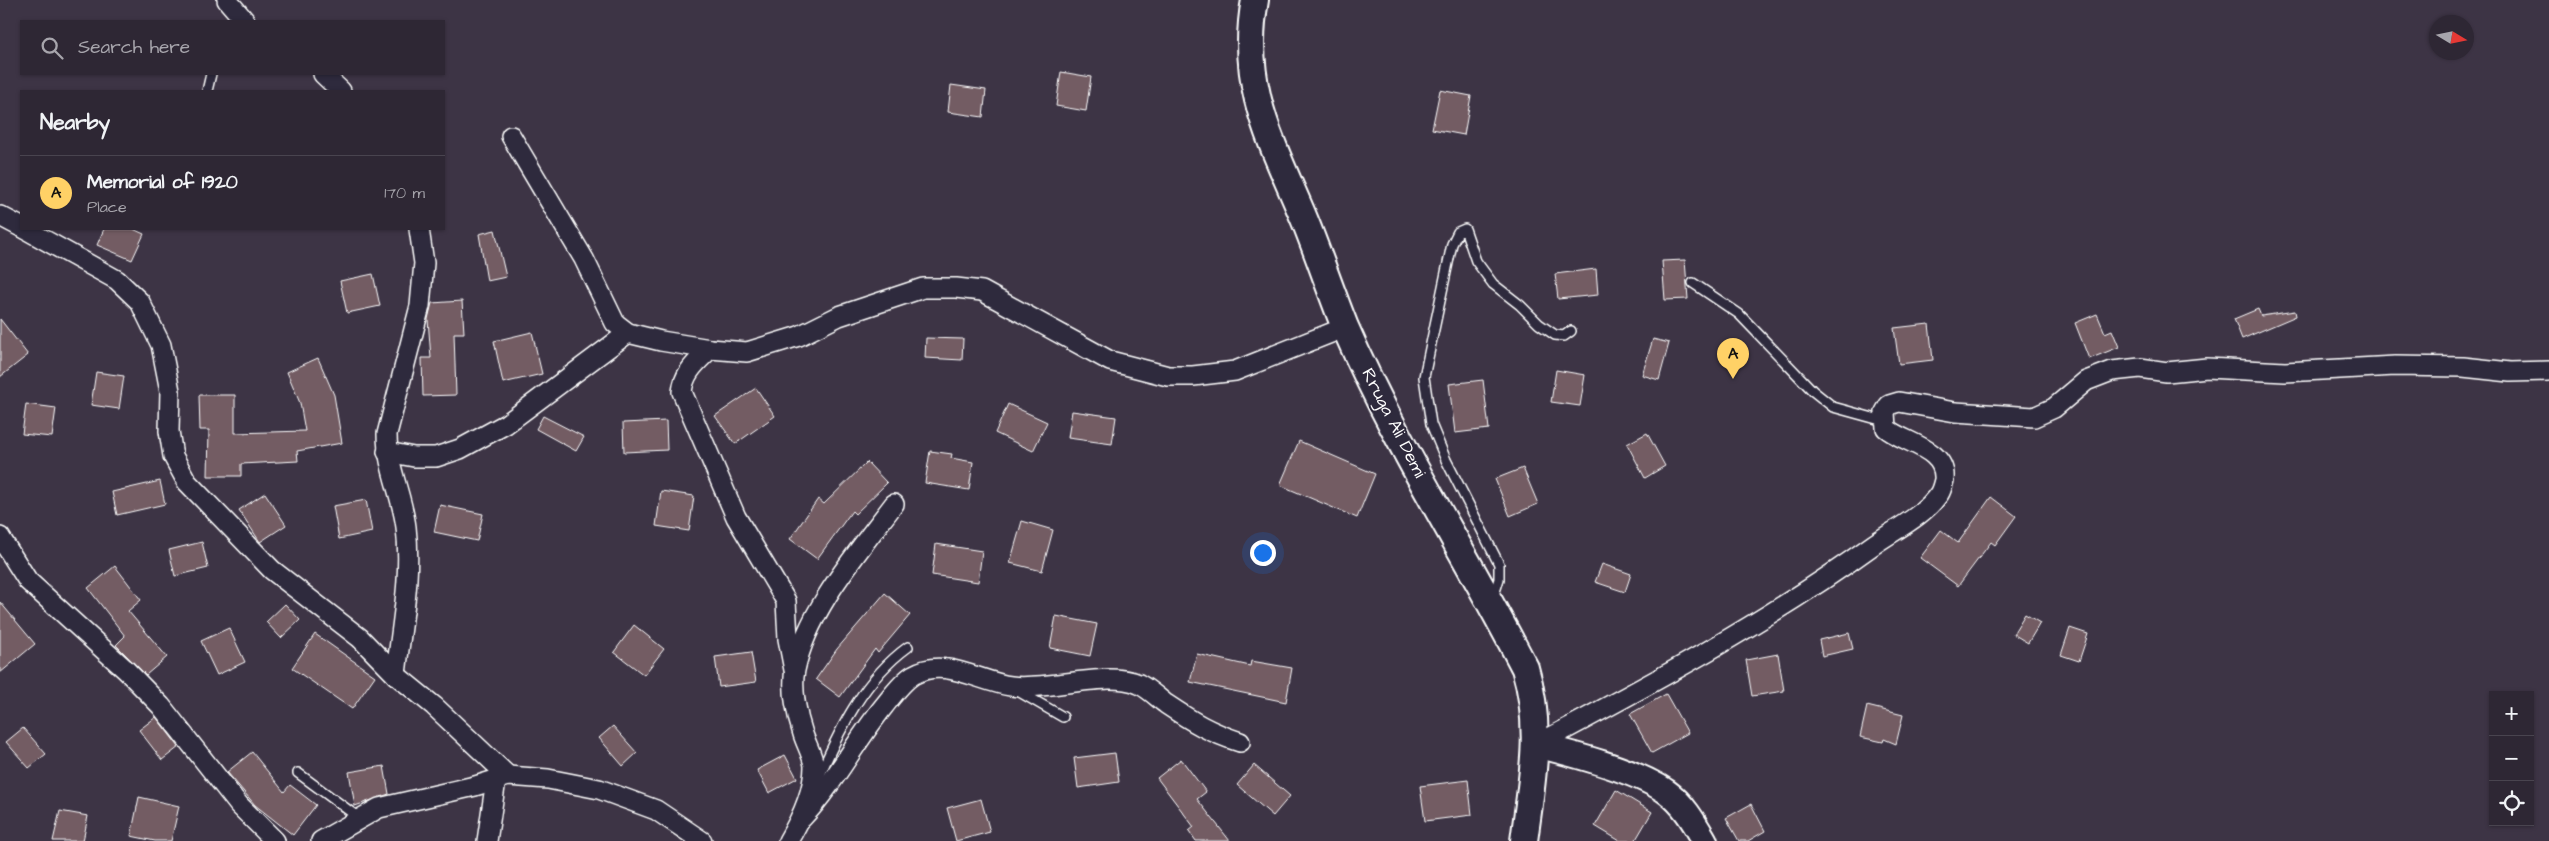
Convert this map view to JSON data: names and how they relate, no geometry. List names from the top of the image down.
{
  "streets": {
    "main road": ["Rruga Ali Demi"]
  },
  "north": "right",
  "page": {
    "search": "Search here",
    "heading": "Nearby",
    "list": [
      {
        "mark": "A",
        "name": "Memorial of 1920",
        "note": "Place",
        "value": "170 m"
      }
    ],
    "pins": "A",
    "map_buttons": ["+", "−"]
  }
}
